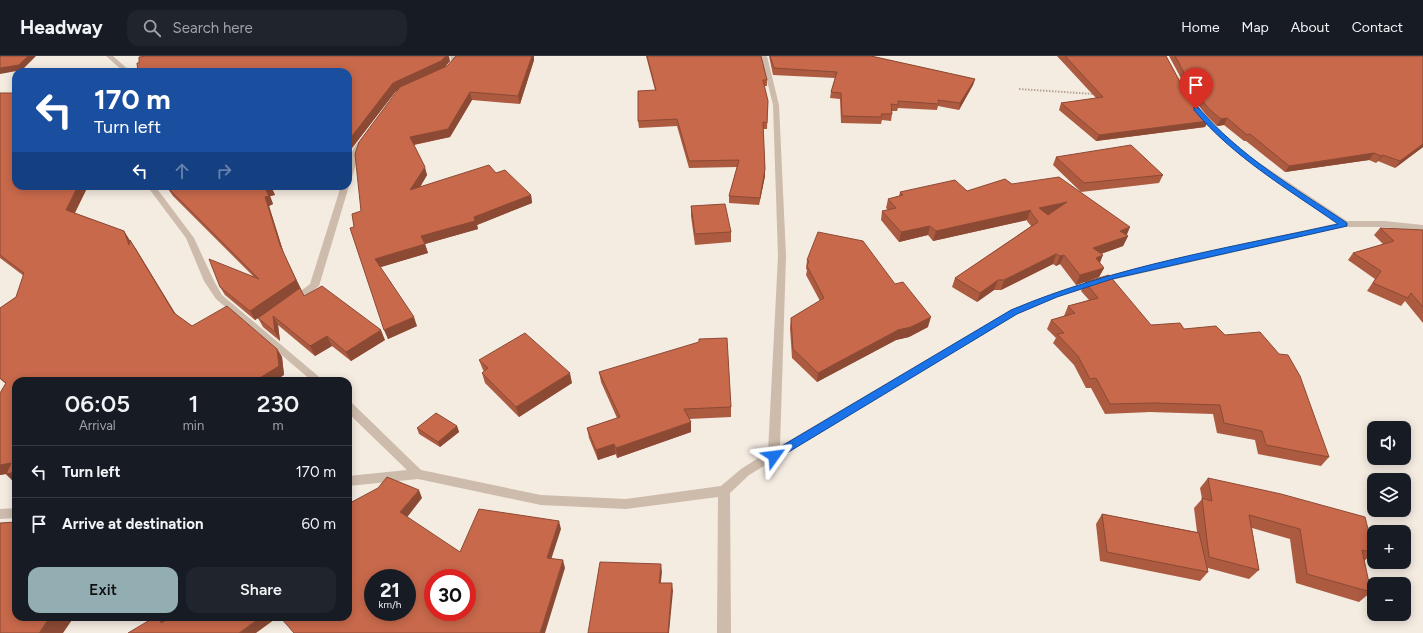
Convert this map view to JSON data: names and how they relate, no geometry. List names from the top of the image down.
{
  "page": {
    "header": "Headway",
    "search": "Search here",
    "nav": [
      "Home",
      "Map",
      "About",
      "Contact"
    ],
    "turn": ["170 m", "Turn left"],
    "eta": [
      "06:05",
      "Arrival",
      "1",
      "min",
      "230",
      "m"
    ],
    "map_buttons": ["+", "−"],
    "list": [
      {
        "name": "Turn left",
        "value": "170 m"
      },
      {
        "name": "Arrive at destination",
        "value": "60 m"
      }
    ],
    "buttons": ["Exit", "Share"],
    "speed": "21 km/h",
    "limit": "30"
  }
}
